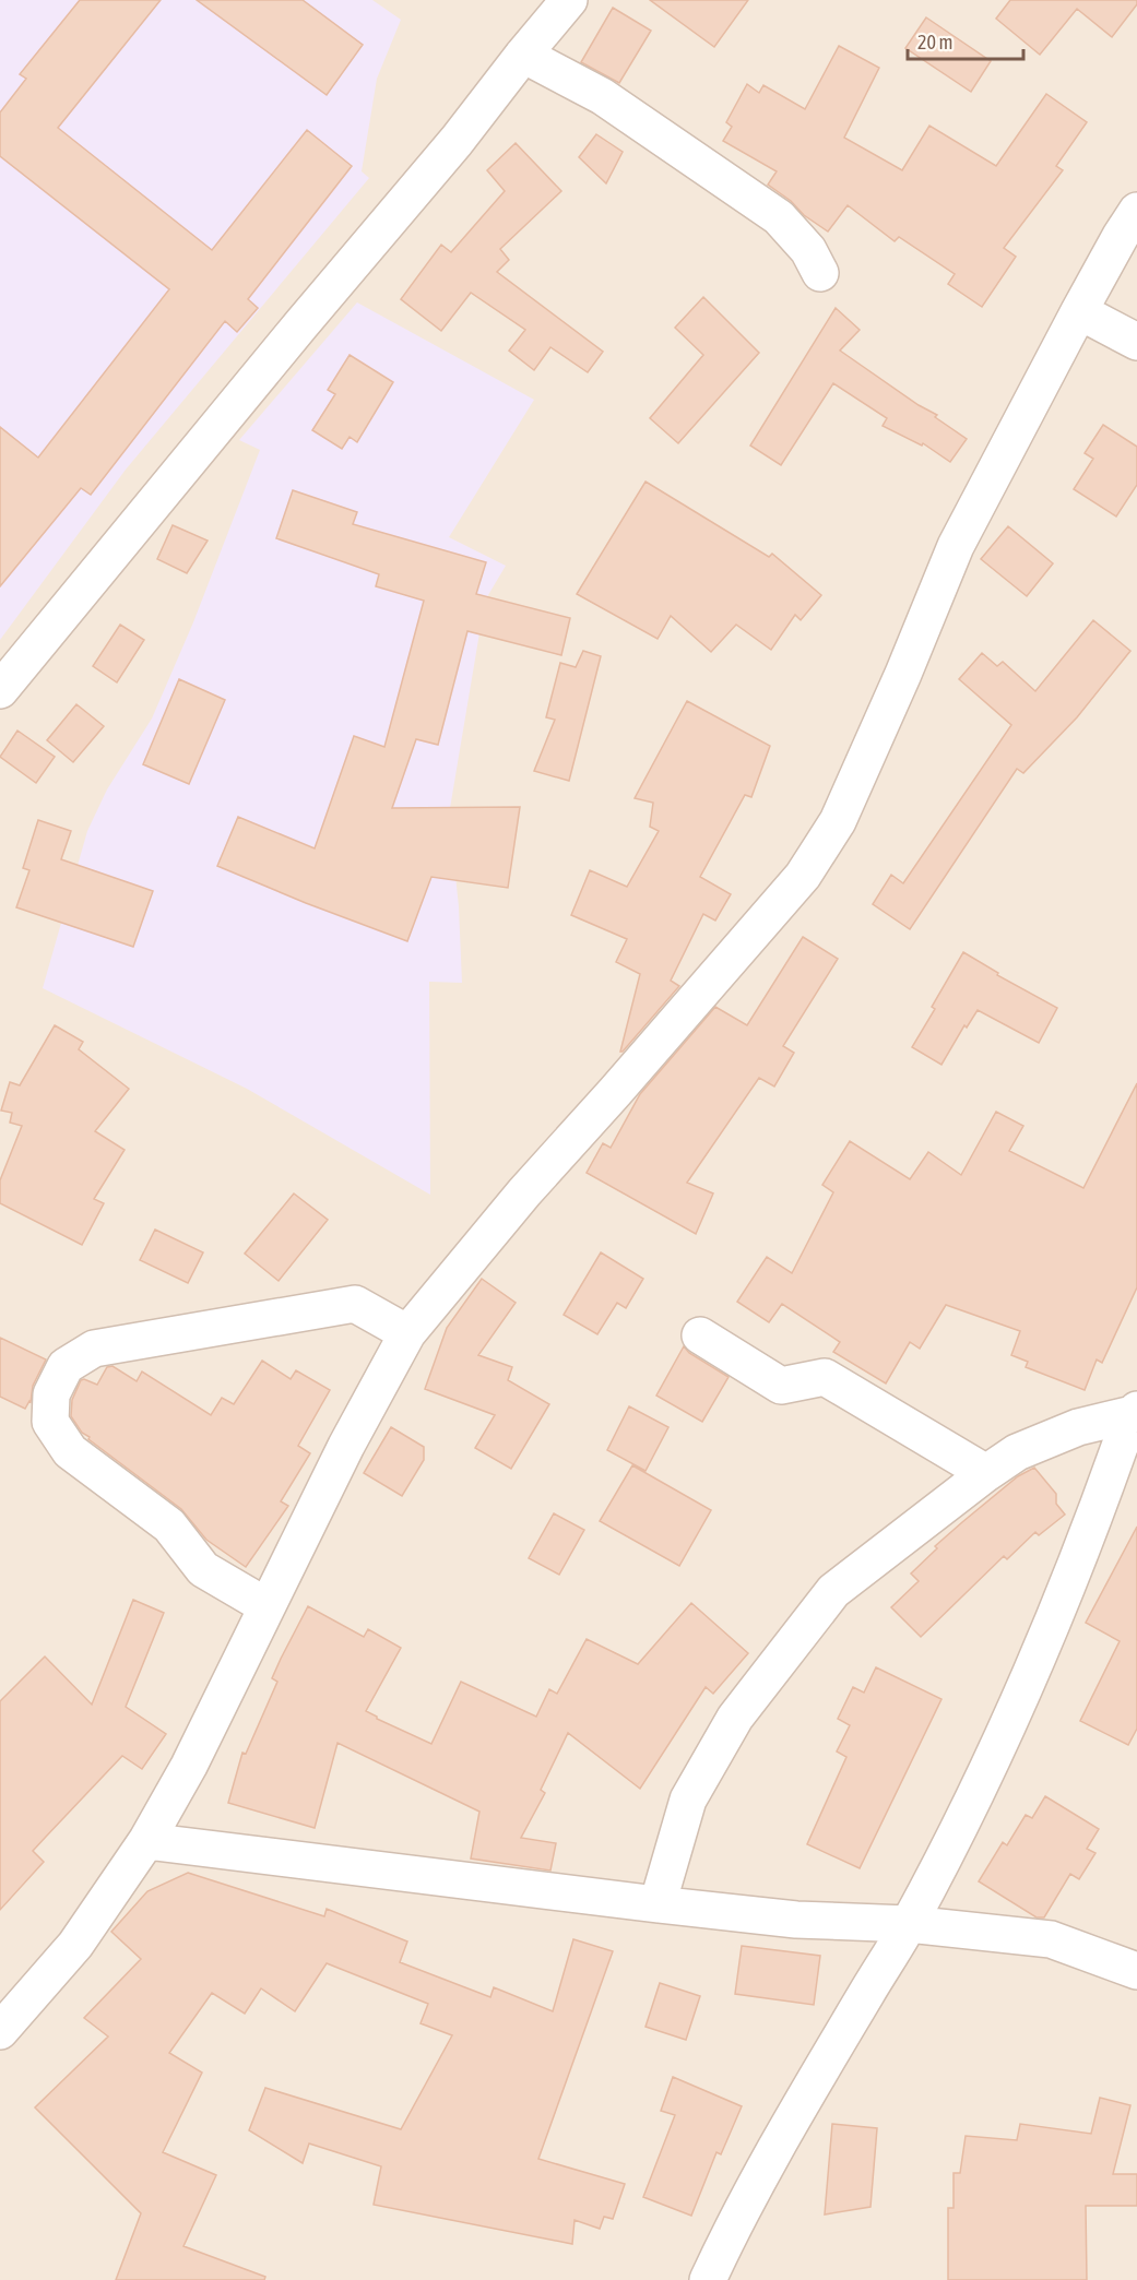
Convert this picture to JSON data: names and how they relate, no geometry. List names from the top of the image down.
{
  "scale_bar": "20 m"
}
